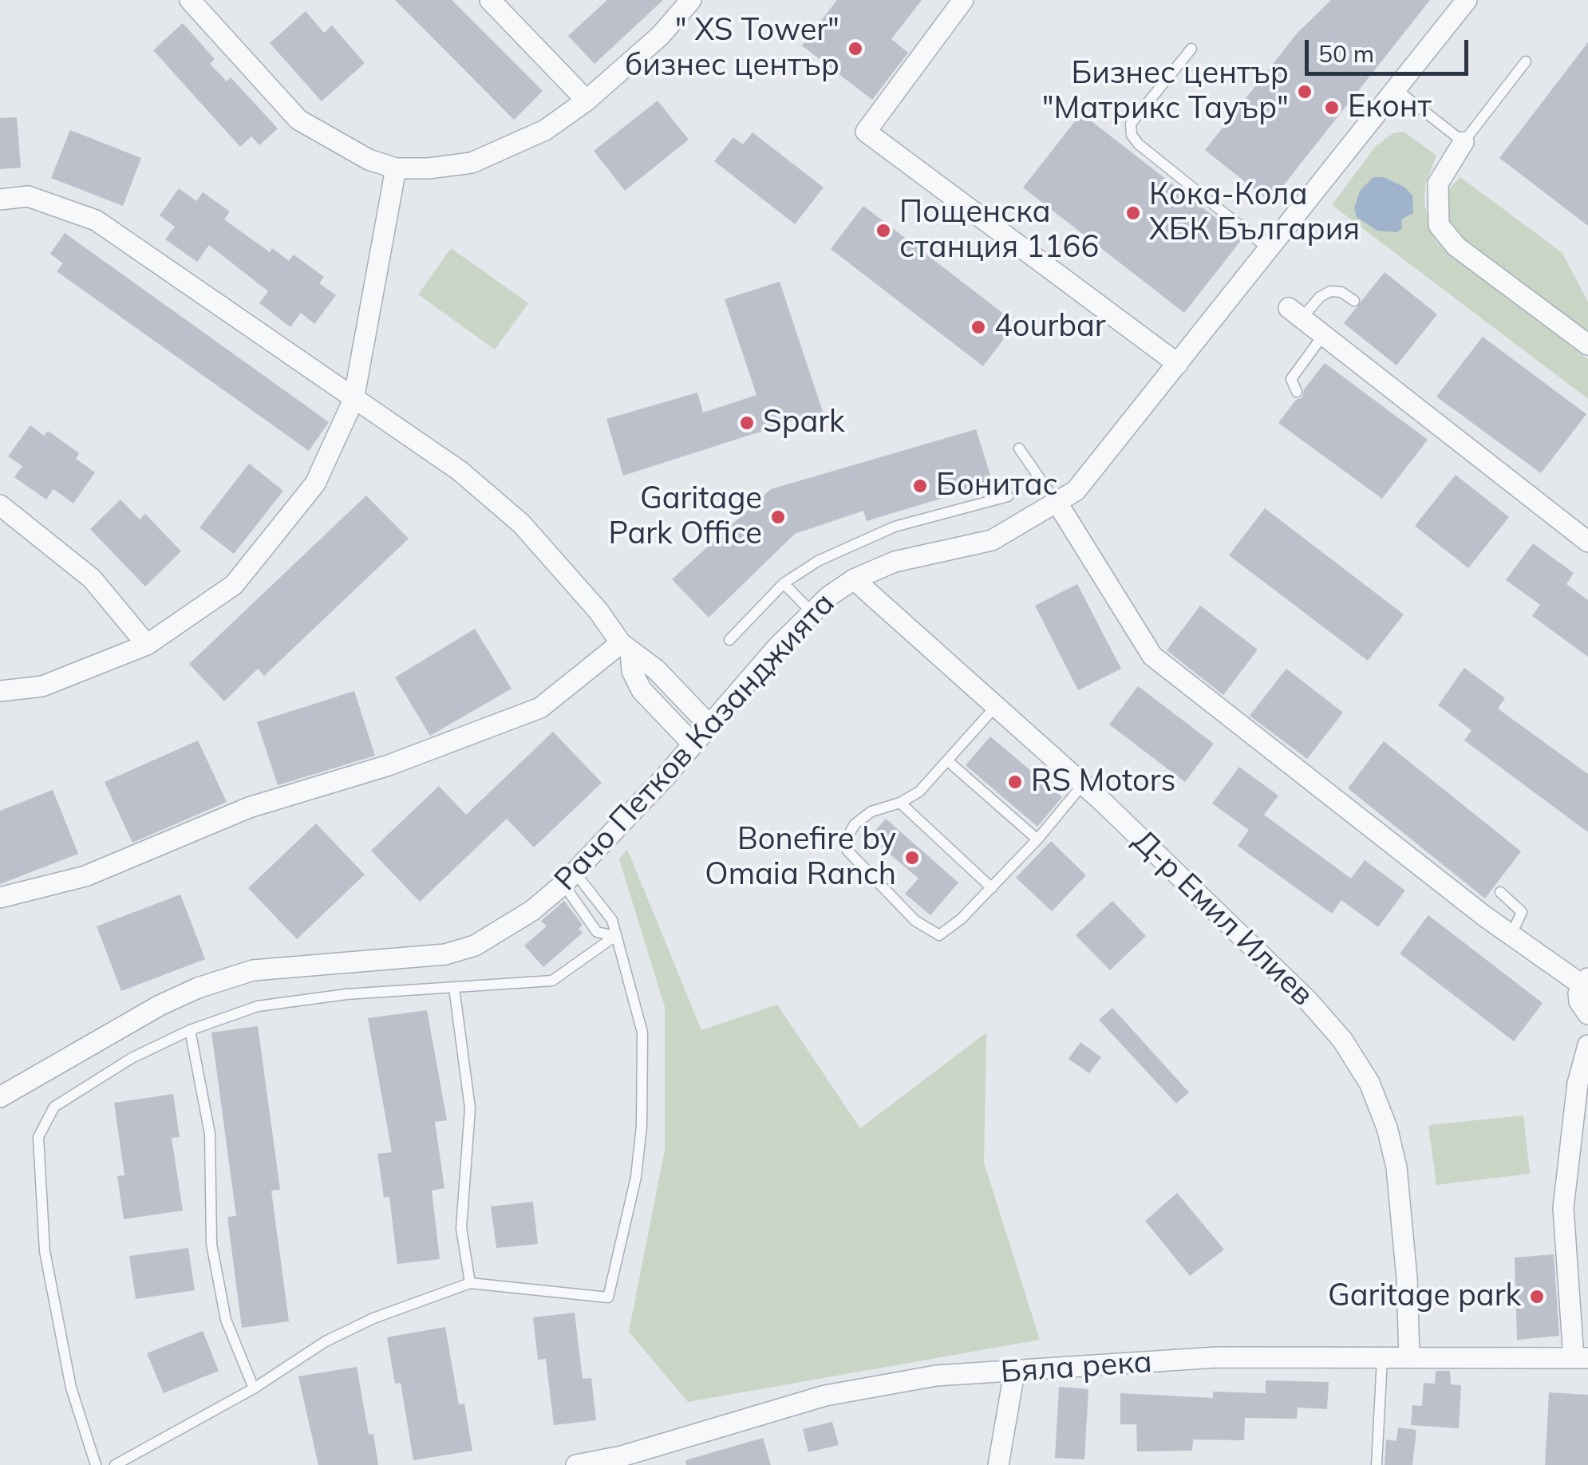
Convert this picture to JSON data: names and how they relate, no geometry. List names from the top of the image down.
{
  "streets": {
    "street": ["Рачо Петков Казанджията", "Д-р Емил Илиев", "Бяла река"]
  },
  "crossings": [
    ["Рачо Петков Казанджията", "Д-р Емил Илиев"],
    ["Д-р Емил Илиев", "Бяла река"]
  ],
  "places": [
    "\" XS Tower\" бизнес център",
    "Бизнес център \"Матрикс Тауър\"",
    "Еконт",
    "Кока-Кола ХБК България",
    "Пощенска станция 1166",
    "4ourbar",
    "Spark",
    "Бонитас",
    "Garitage Park Office",
    "RS Motors",
    "Bonefire by Omaia Ranch",
    "Garitage park"
  ],
  "scale_bar": "50 m"
}
